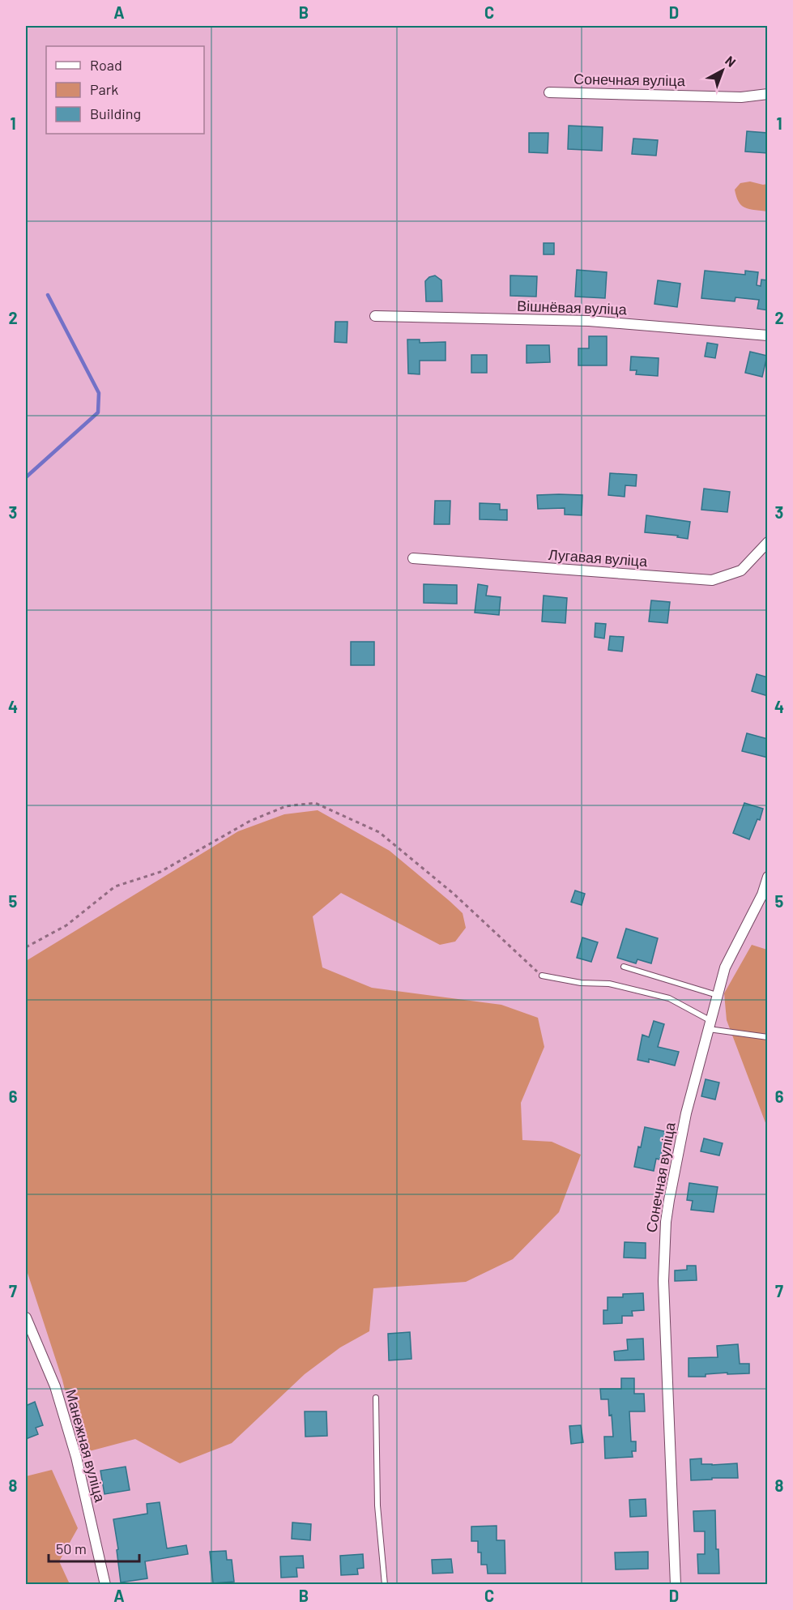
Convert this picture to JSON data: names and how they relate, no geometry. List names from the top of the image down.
{
  "streets": {
    "street": [
      "Сонечная вуліца",
      "Вішнёвая вуліца",
      "Лугавая вуліца",
      "Манежная вуліца"
    ]
  },
  "legend": ["Road", "Park", "Building"],
  "scale_bar": "50 m",
  "north": "top right",
  "grid": {
    "columns": [
      "A",
      "B",
      "C",
      "D"
    ],
    "rows": [
      "1",
      "2",
      "3",
      "4",
      "5",
      "6",
      "7",
      "8"
    ]
  }
}
